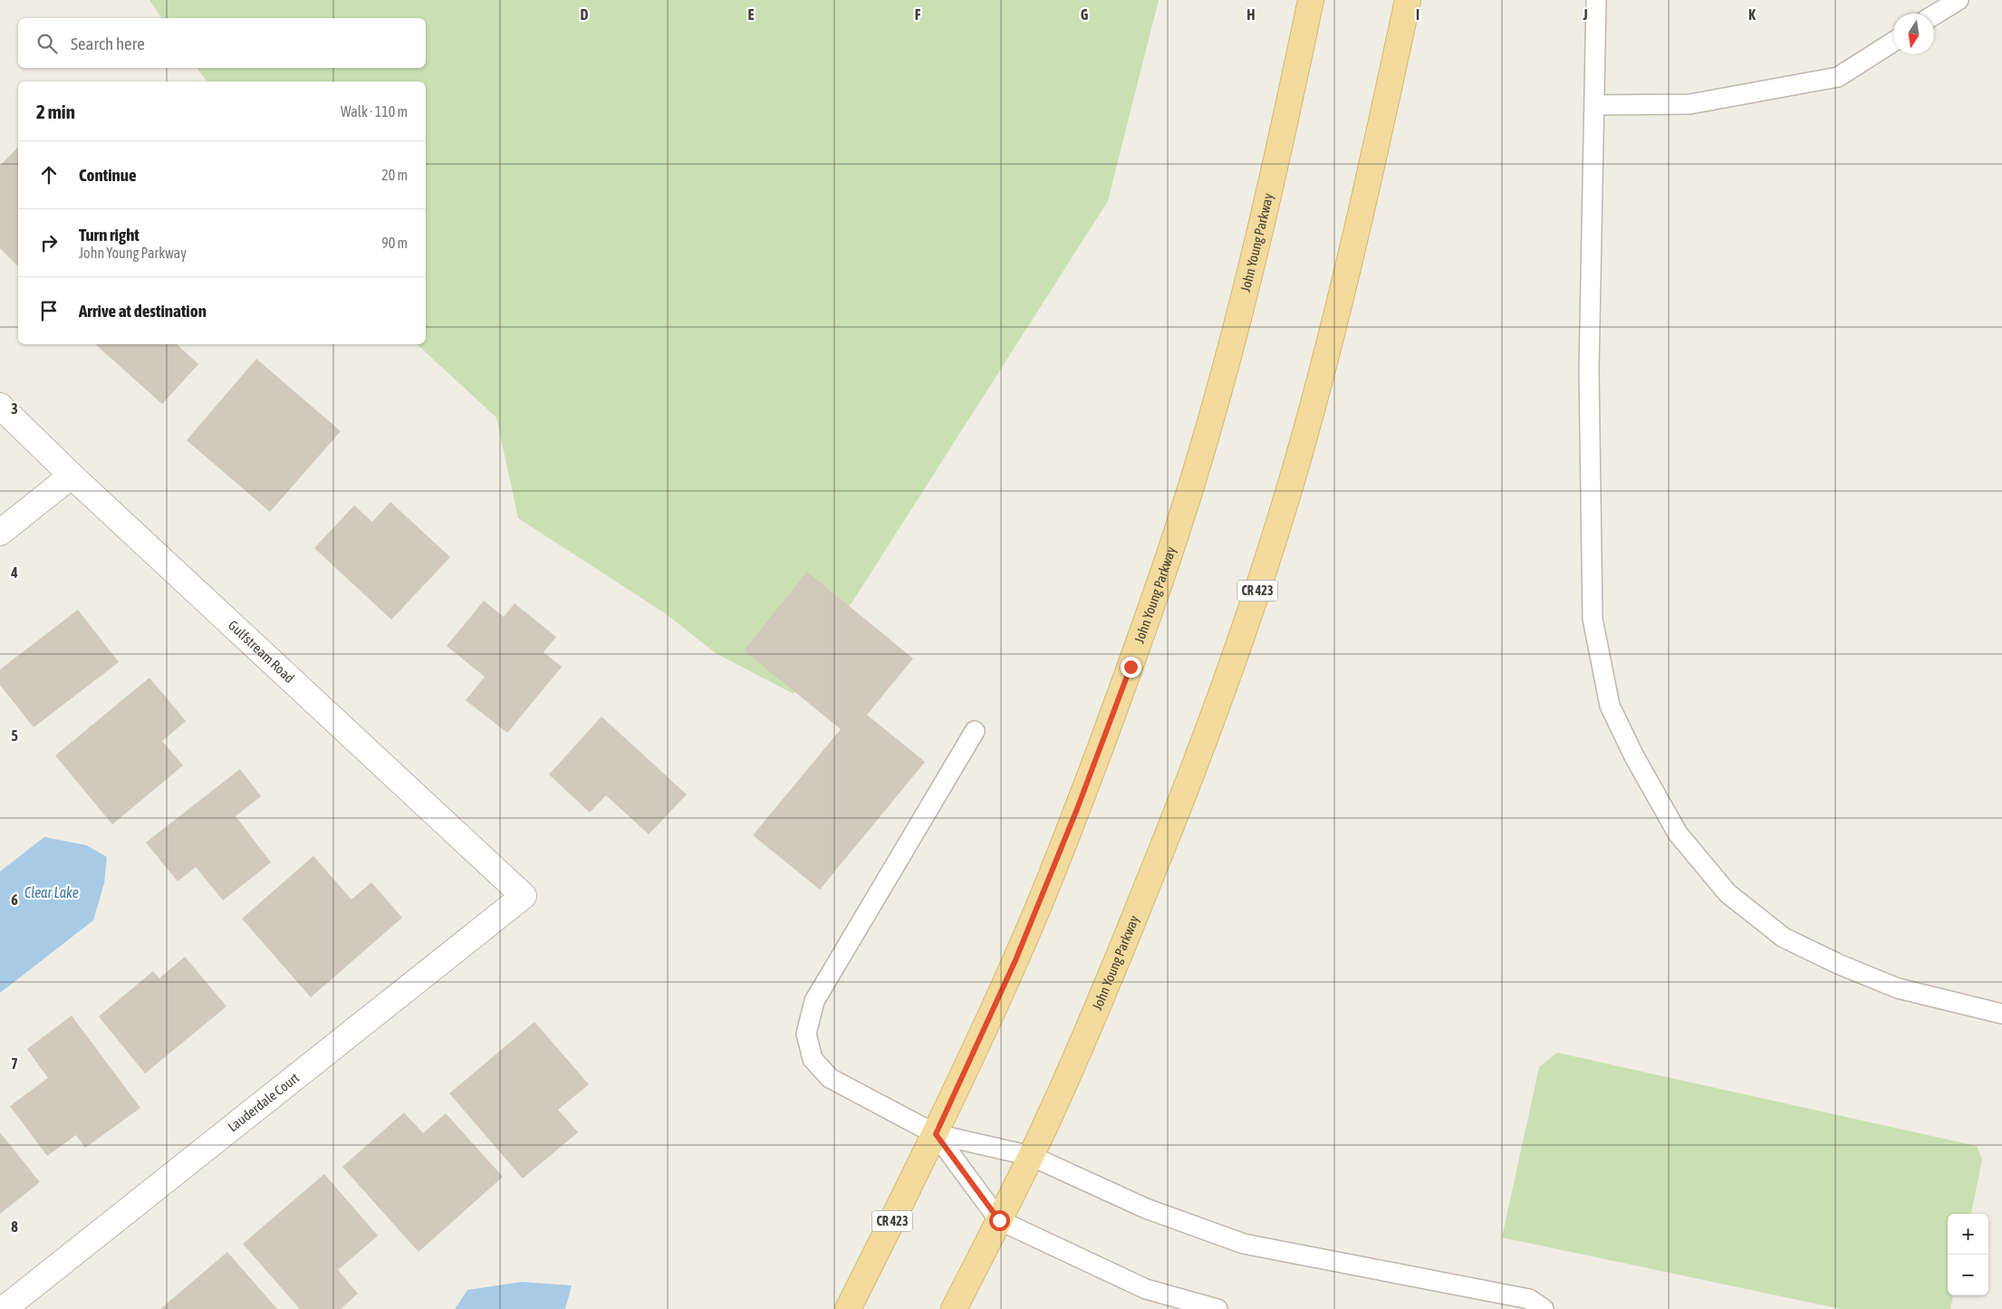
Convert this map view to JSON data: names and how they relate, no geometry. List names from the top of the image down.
{
  "streets": {
    "main road": ["John Young Parkway", "CR 423"],
    "street": ["Gulfstream Road", "Lauderdale Court"]
  },
  "crossings": [
    ["Gulfstream Road", "Lauderdale Court"]
  ],
  "water": ["Clear Lake"],
  "north": "bottom",
  "page": {
    "search": "Search here",
    "heading": ["2 min", "Walk · 110 m"],
    "list": [
      ["Continue", "20 m"],
      ["Turn right", "John Young Parkway", "90 m"],
      "Arrive at destination"
    ],
    "map_buttons": ["+", "−"]
  },
  "grid": {
    "columns": [
      "D",
      "E",
      "F",
      "G",
      "H",
      "I",
      "J",
      "K"
    ],
    "rows": [
      "3",
      "4",
      "5",
      "6",
      "7",
      "8"
    ]
  }
}
